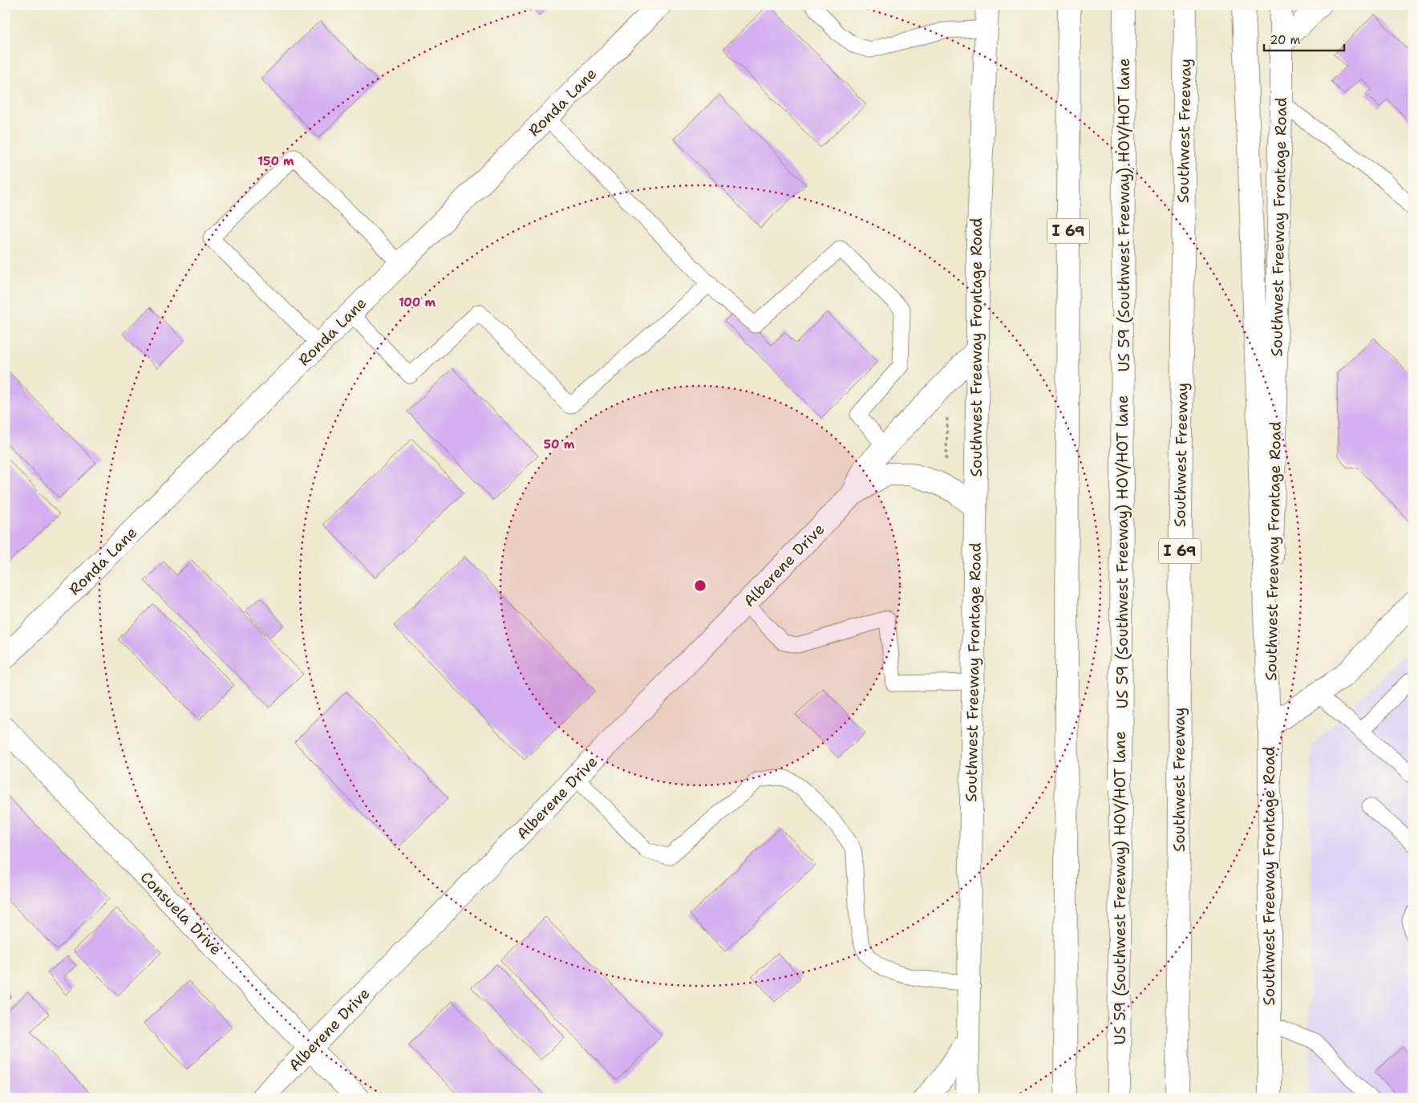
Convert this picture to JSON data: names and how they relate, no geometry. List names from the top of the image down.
{
  "streets": {
    "main road": [
      "Ronda Lane",
      "Southwest Freeway",
      "US 59 (Southwest Freeway) HOV/HOT lane",
      "Southwest Freeway Frontage Road",
      "I 69",
      "Alberene Drive",
      "Consuela Drive"
    ]
  },
  "crossings": [
    ["Southwest Freeway Frontage Road", "Alberene Drive"],
    ["Alberene Drive", "Consuela Drive"]
  ],
  "scale_bar": "20 m",
  "rings": ["150 m", "100 m", "50 m"]
}
